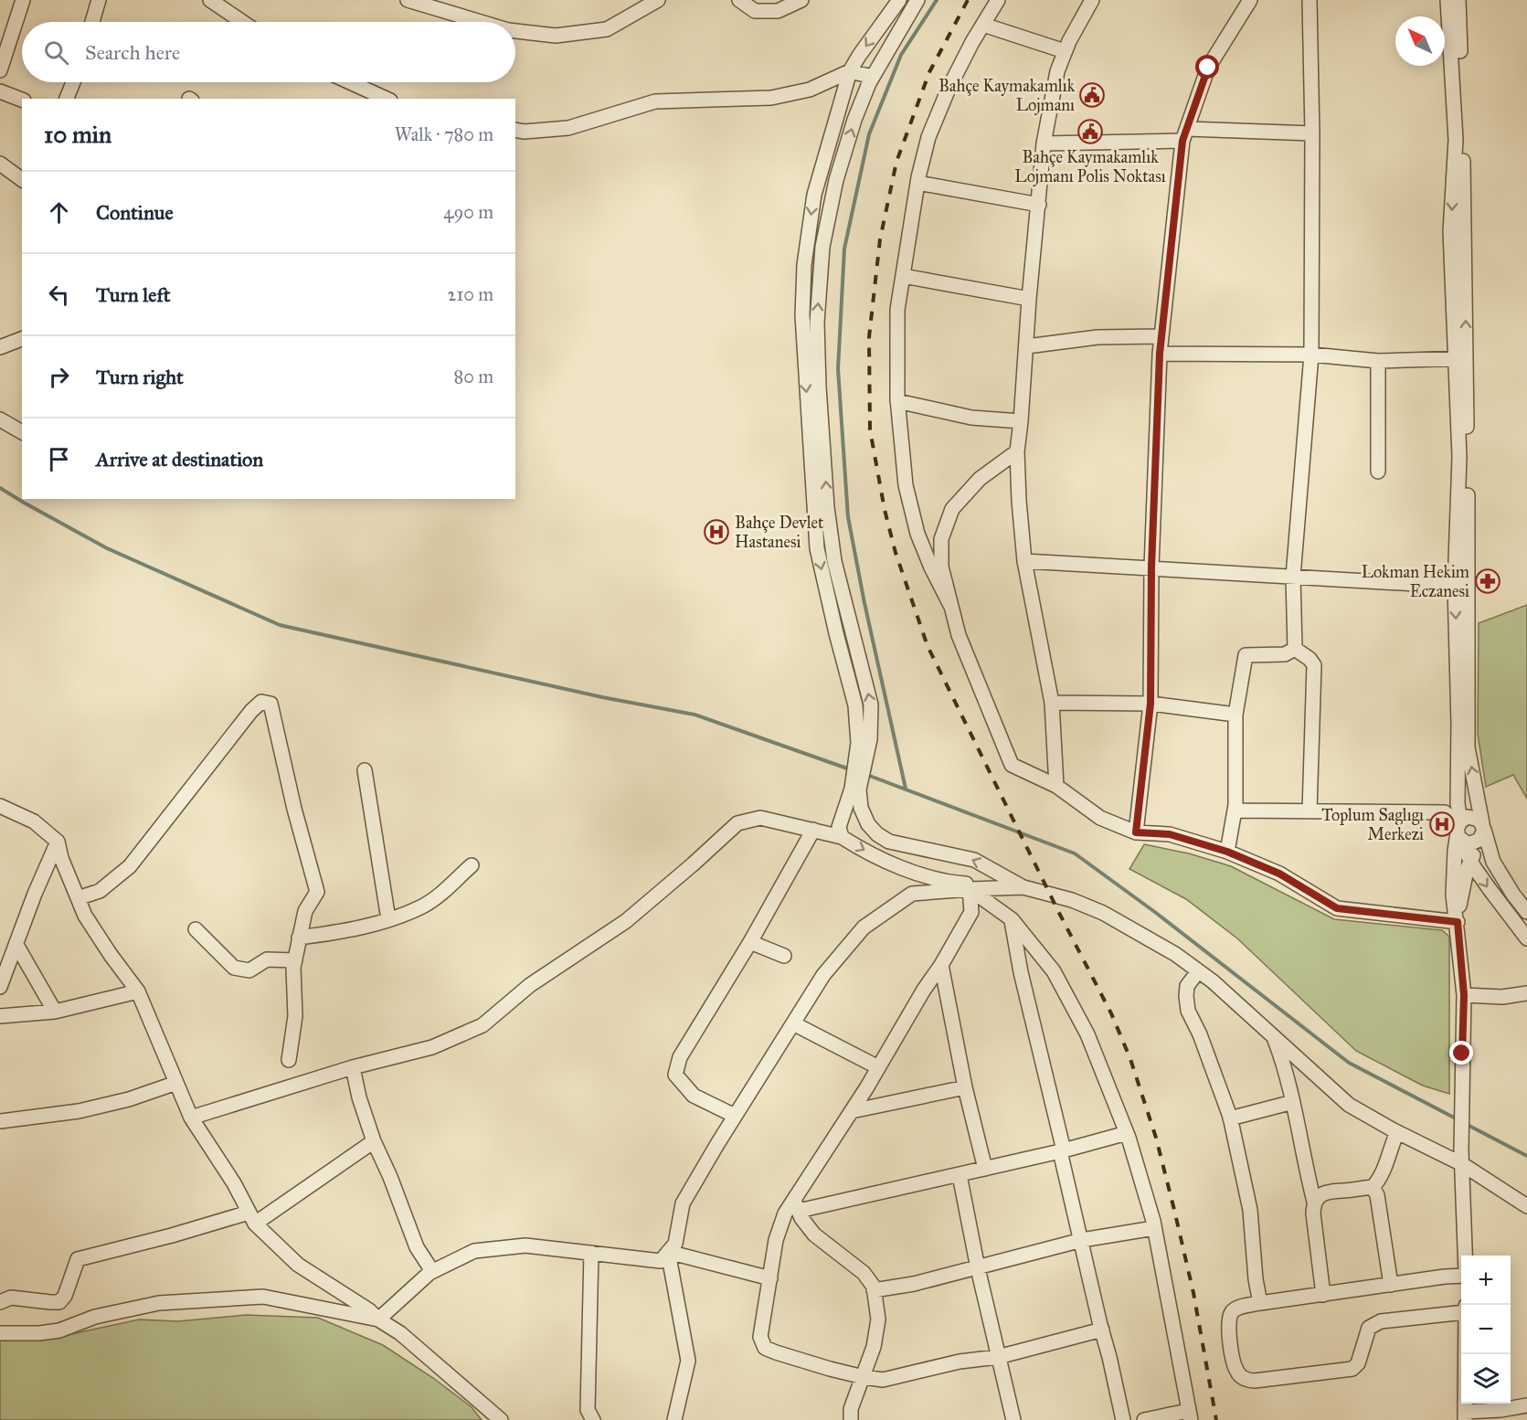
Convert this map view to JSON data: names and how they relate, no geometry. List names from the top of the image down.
{
  "places": {
    "public building": ["Bahçe Kaymakamlık Lojmanı", "Bahçe Kaymakamlık Lojmanı Polis Noktası"],
    "hospital": ["Bahçe Devlet Hastanesi", "Toplum Saglıgı Merkezi"],
    "pharmacy": ["Lokman Hekim Eczanesi"]
  },
  "north": "top left",
  "page": {
    "search": "Search here",
    "heading": ["10 min", "Walk · 780 m"],
    "list": [
      ["Continue", "490 m"],
      ["Turn left", "210 m"],
      ["Turn right", "80 m"],
      "Arrive at destination"
    ],
    "map_buttons": ["+", "−"]
  }
}
